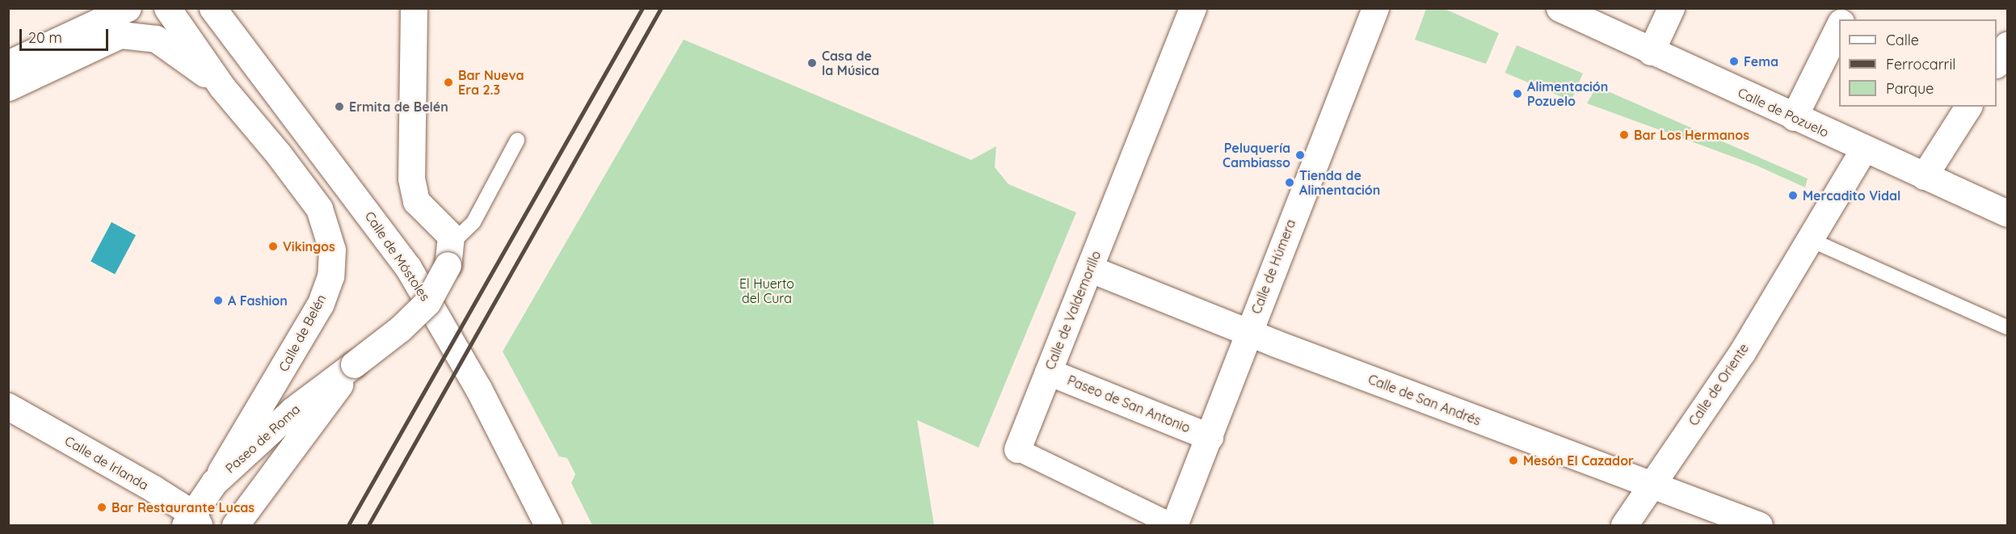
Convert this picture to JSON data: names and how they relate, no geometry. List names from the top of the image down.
{
  "streets": {
    "street": [
      "Calle de Pozuelo",
      "Calle de Móstoles",
      "Calle de Húmera",
      "Calle de Valdemorillo",
      "Calle de Belén",
      "Calle de Oriente",
      "Calle de San Andrés",
      "Paseo de San Antonio",
      "Paseo de Roma",
      "Calle de Irlanda"
    ]
  },
  "crossings": [
    ["Calle de Pozuelo", "Calle de Oriente"],
    ["Calle de Húmera", "Calle de Valdemorillo"],
    ["Calle de Húmera", "Calle de San Andrés"],
    ["Calle de Húmera", "Paseo de San Antonio"],
    ["Calle de Valdemorillo", "Calle de San Andrés"],
    ["Calle de Valdemorillo", "Paseo de San Antonio"],
    ["Calle de Belén", "Paseo de Roma"],
    ["Calle de Oriente", "Calle de San Andrés"],
    ["Paseo de Roma", "Calle de Irlanda"]
  ],
  "parks": ["El Huerto del Cura"],
  "places": [
    "Fema",
    "Casa de la Música",
    "Bar Nueva Era 2.3",
    "Alimentación Pozuelo",
    "Ermita de Belén",
    "Bar Los Hermanos",
    "Peluquería Cambiasso",
    "Tienda de Alimentación",
    "Mercadito Vidal",
    "Vikingos",
    "A Fashion",
    "Mesón El Cazador",
    "Bar Restaurante Lucas"
  ],
  "legend": ["Calle", "Ferrocarril", "Parque"],
  "scale_bar": "20 m"
}
